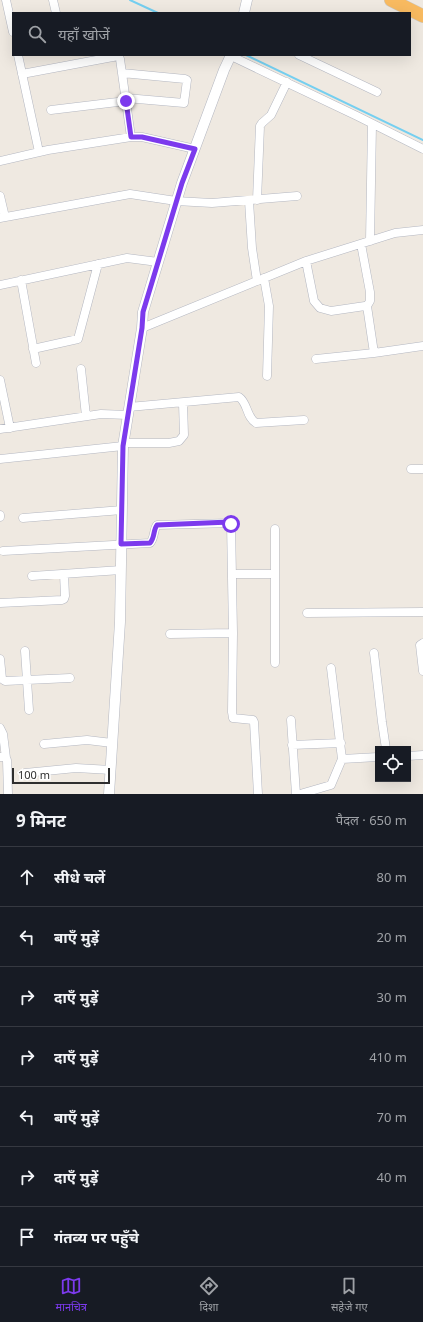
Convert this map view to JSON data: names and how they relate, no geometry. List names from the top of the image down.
{
  "scale_bar": "100 m",
  "page": {
    "search": "यहाँ खोजें",
    "scale": "100 m",
    "heading": ["9 मिनट", "पैदल · 650 m"],
    "list": [
      ["सीधे चलें", "80 m"],
      ["बाएँ मुड़ें", "20 m"],
      ["दाएँ मुड़ें", "30 m"],
      ["दाएँ मुड़ें", "410 m"],
      ["बाएँ मुड़ें", "70 m"],
      ["दाएँ मुड़ें", "40 m"],
      "गंतव्य पर पहुँचे"
    ],
    "nav": ["मानचित्र", "दिशा", "सहेजे गए"]
  }
}
